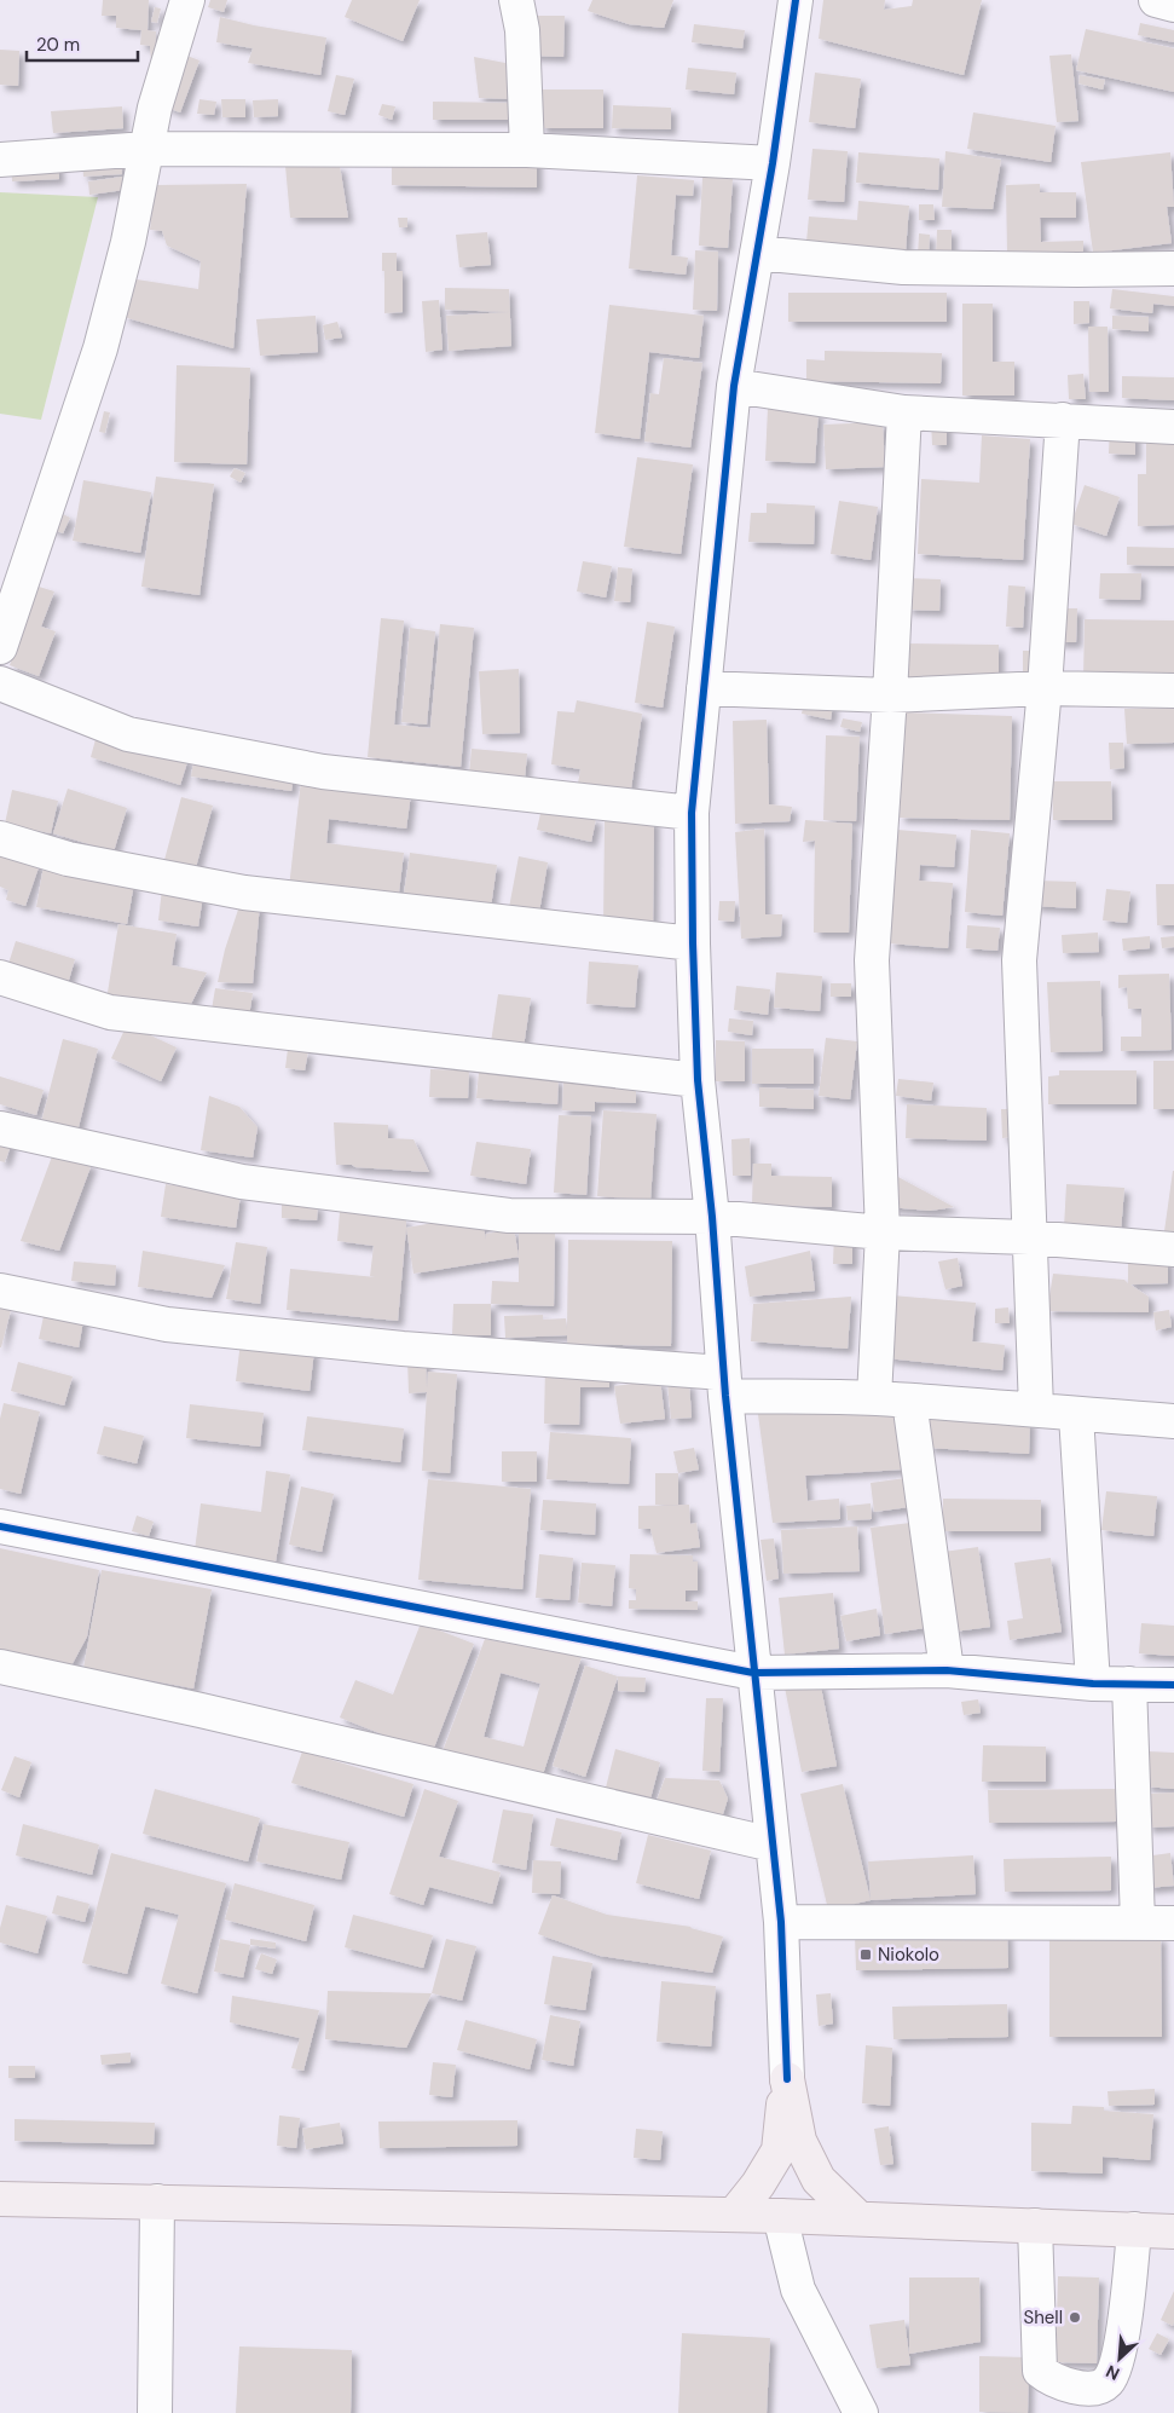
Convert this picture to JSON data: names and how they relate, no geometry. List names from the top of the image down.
{
  "places": {
    "transit": ["Niokolo"],
    "other": ["Shell"]
  },
  "scale_bar": "20 m",
  "north": "bottom left"
}
